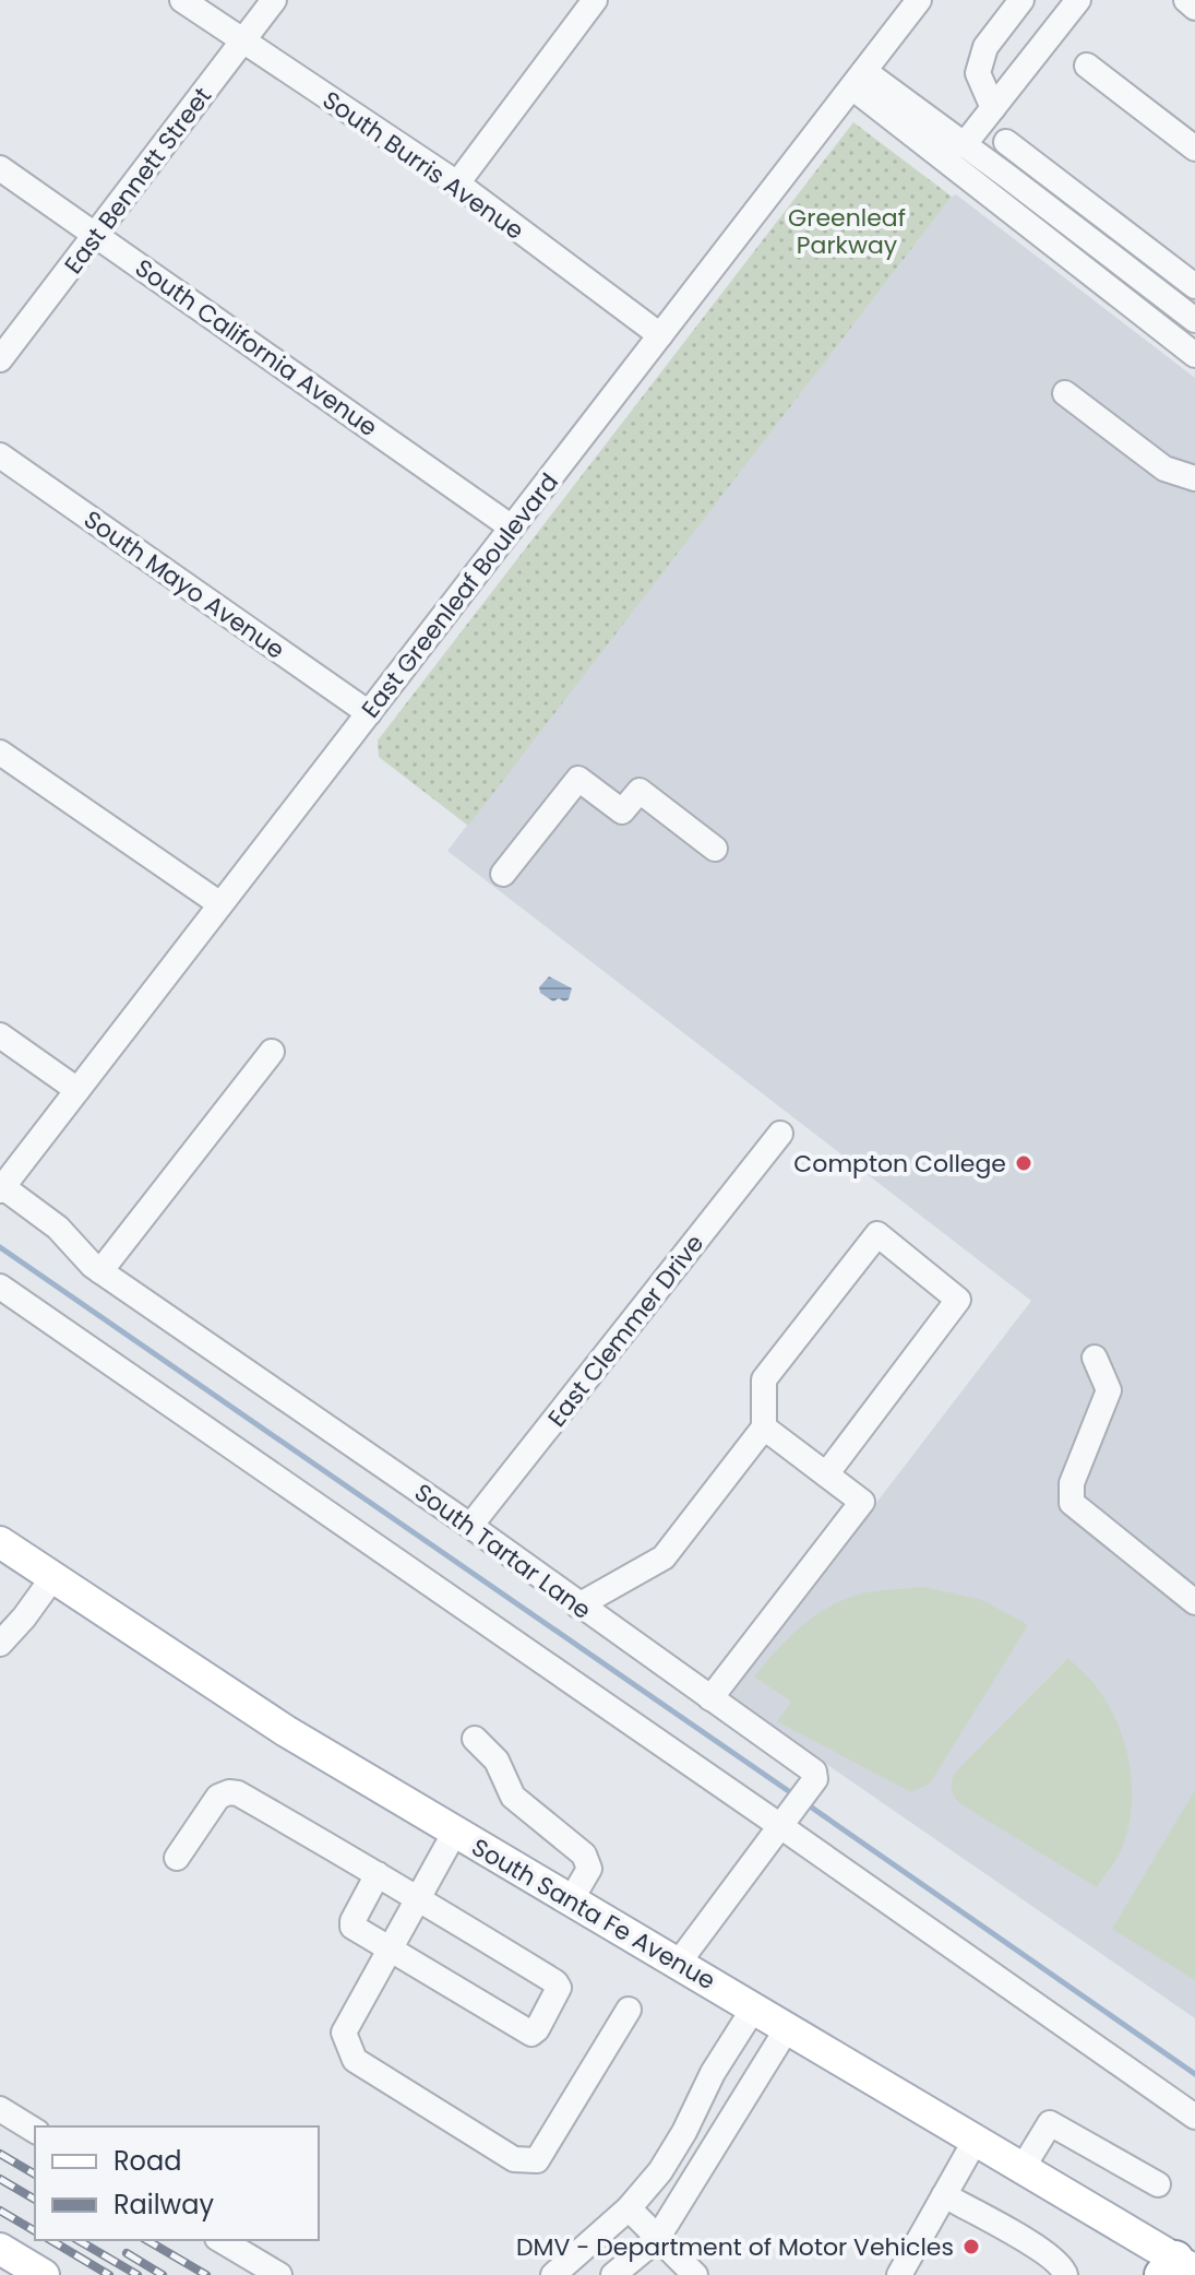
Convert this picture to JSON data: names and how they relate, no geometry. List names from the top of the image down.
{
  "streets": {
    "main road": ["South Santa Fe Avenue"],
    "street": [
      "South Burris Avenue",
      "East Bennett Street",
      "South California Avenue",
      "South Mayo Avenue",
      "East Greenleaf Boulevard",
      "East Clemmer Drive",
      "South Tartar Lane"
    ]
  },
  "crossings": [
    ["South Burris Avenue", "East Bennett Street"],
    ["South Burris Avenue", "East Greenleaf Boulevard"],
    ["East Bennett Street", "South California Avenue"],
    ["South California Avenue", "East Greenleaf Boulevard"],
    ["South Mayo Avenue", "East Greenleaf Boulevard"],
    ["East Greenleaf Boulevard", "South Tartar Lane"],
    ["East Clemmer Drive", "South Tartar Lane"],
    ["South Tartar Lane", "South Santa Fe Avenue"]
  ],
  "parks": ["Greenleaf Parkway"],
  "places": ["Compton College", "DMV - Department of Motor Vehicles"],
  "legend": ["Road", "Railway"]
}
